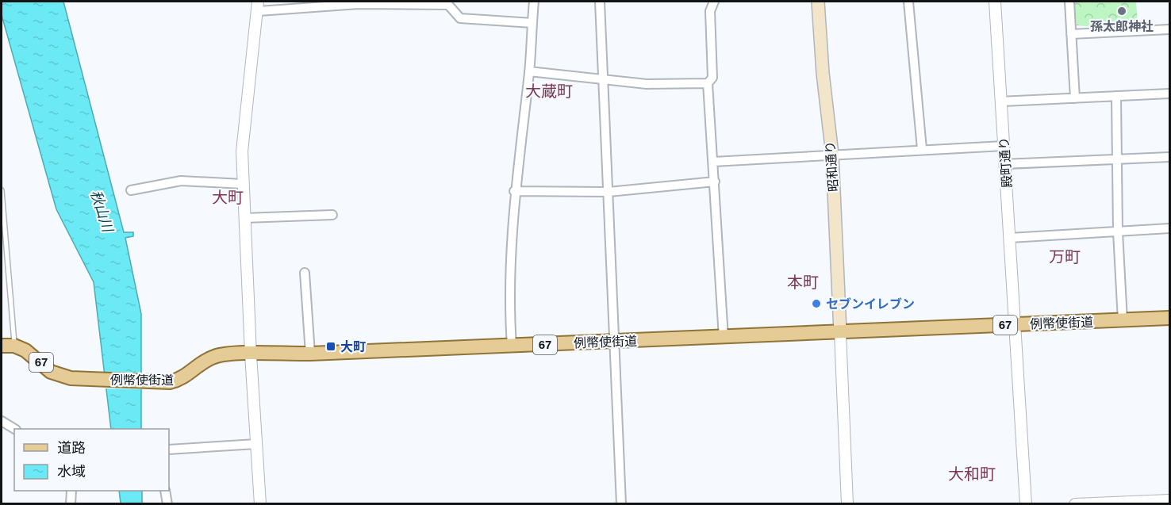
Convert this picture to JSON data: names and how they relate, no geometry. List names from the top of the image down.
{
  "streets": {
    "main road": ["昭和通り", "例幣使街道", "67"],
    "street": ["殿町通り"]
  },
  "crossings": [
    ["殿町通り", "例幣使街道"],
    ["昭和通り", "例幣使街道"]
  ],
  "districts": [
    "大蔵町",
    "大町",
    "万町",
    "本町",
    "大和町"
  ],
  "water": ["秋山川"],
  "places": {
    "other": ["孫太郎神社", "セブンイレブン"],
    "transit": ["大町"]
  },
  "legend": ["道路", "水域"]
}
